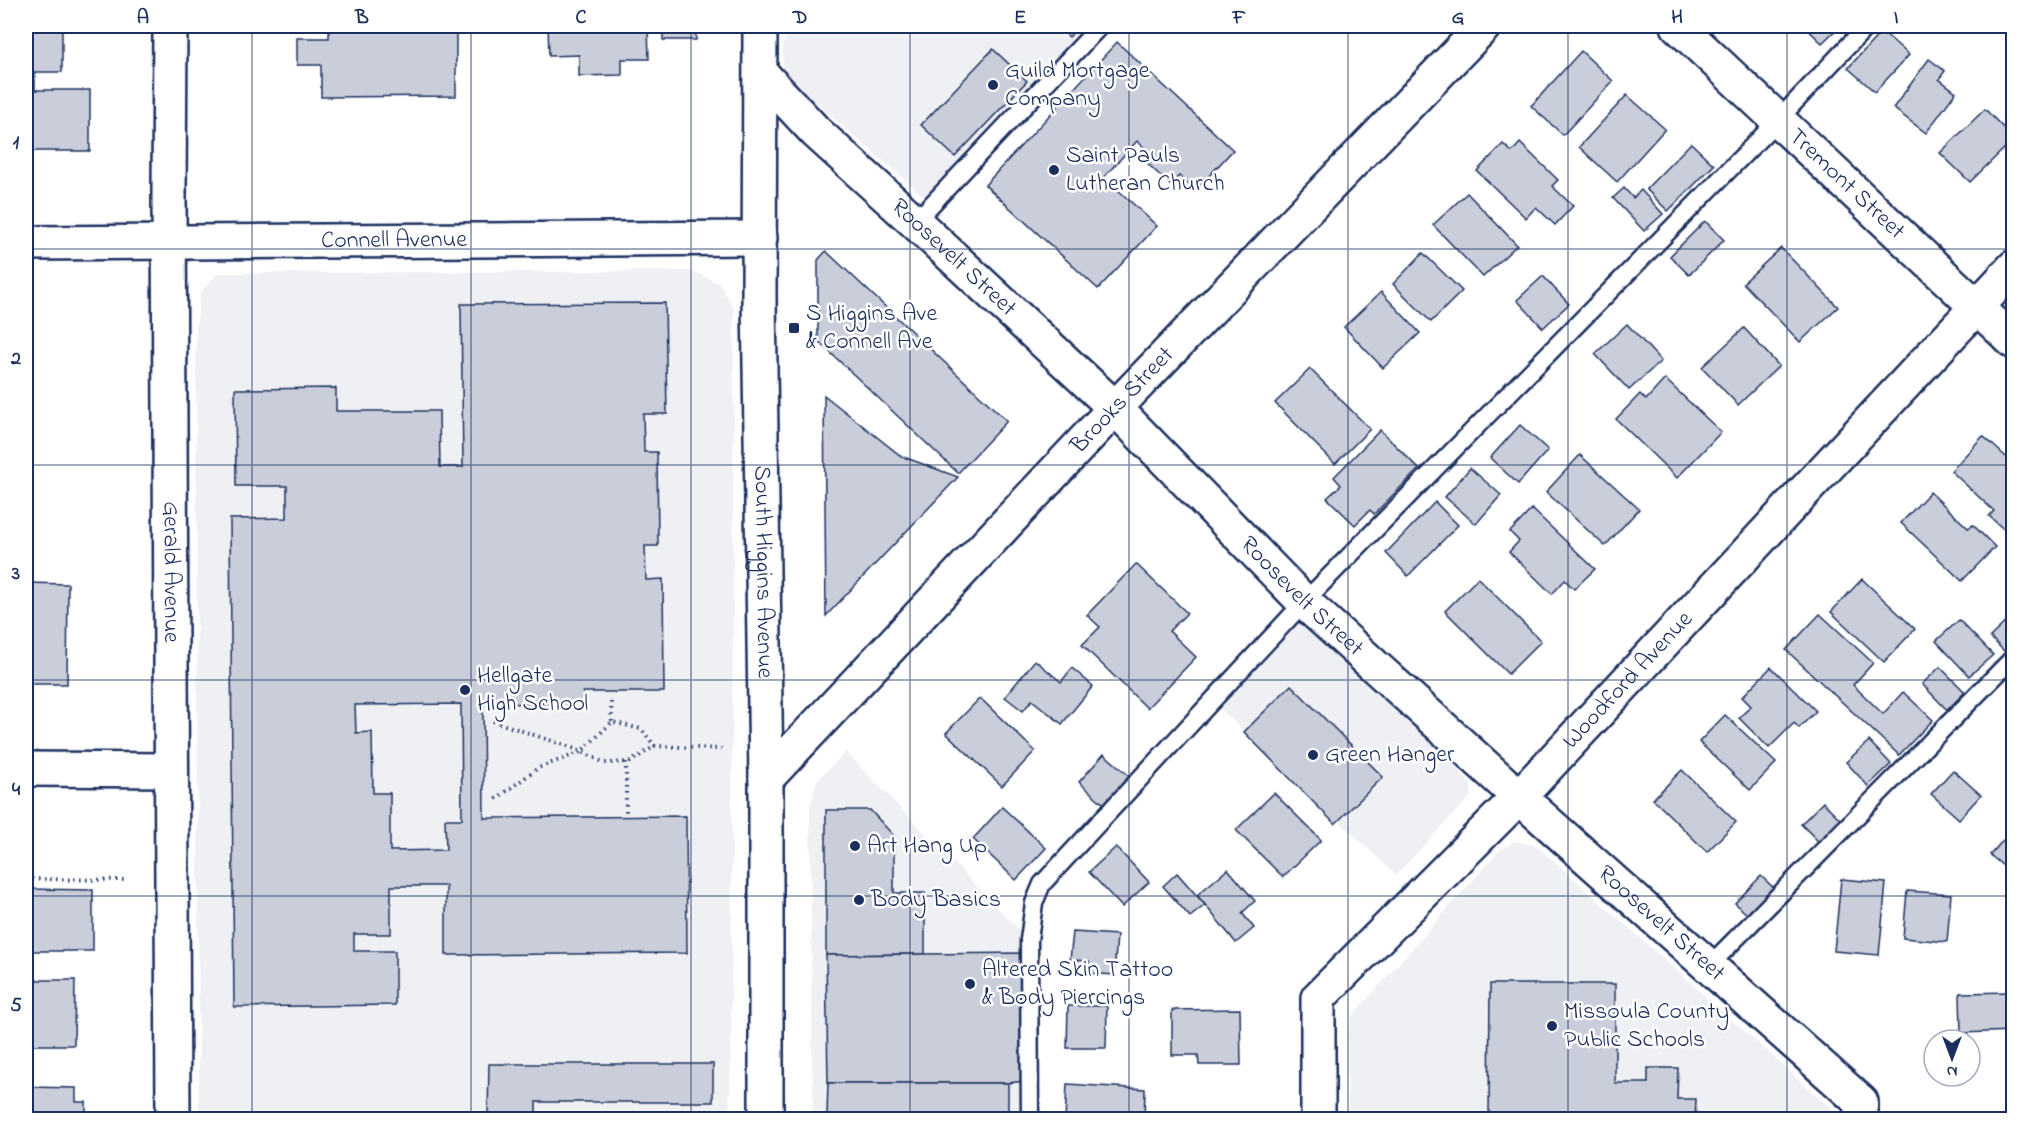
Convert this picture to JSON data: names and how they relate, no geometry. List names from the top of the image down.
{
  "streets": {
    "main road": [
      "Tremont Street",
      "Connell Avenue",
      "Roosevelt Street",
      "Brooks Street",
      "Gerald Avenue",
      "South Higgins Avenue",
      "Woodford Avenue"
    ]
  },
  "crossings": [
    ["Tremont Street", "Woodford Avenue"],
    ["Connell Avenue", "Gerald Avenue"],
    ["Connell Avenue", "South Higgins Avenue"],
    ["Roosevelt Street", "Brooks Street"],
    ["Roosevelt Street", "South Higgins Avenue"],
    ["Roosevelt Street", "Woodford Avenue"],
    ["Brooks Street", "South Higgins Avenue"]
  ],
  "places": {
    "other": [
      "Guild Mortgage Company",
      "Saint Pauls Lutheran Church",
      "Hellgate High School",
      "Green Hanger",
      "Art Hang Up",
      "Body Basics",
      "Altered Skin Tattoo & Body Piercings",
      "Missoula County Public Schools"
    ],
    "transit": ["S Higgins Ave & Connell Ave"]
  },
  "north": "bottom",
  "grid": {
    "columns": [
      "A",
      "B",
      "C",
      "D",
      "E",
      "F",
      "G",
      "H",
      "I"
    ],
    "rows": [
      "1",
      "2",
      "3",
      "4",
      "5"
    ]
  }
}
